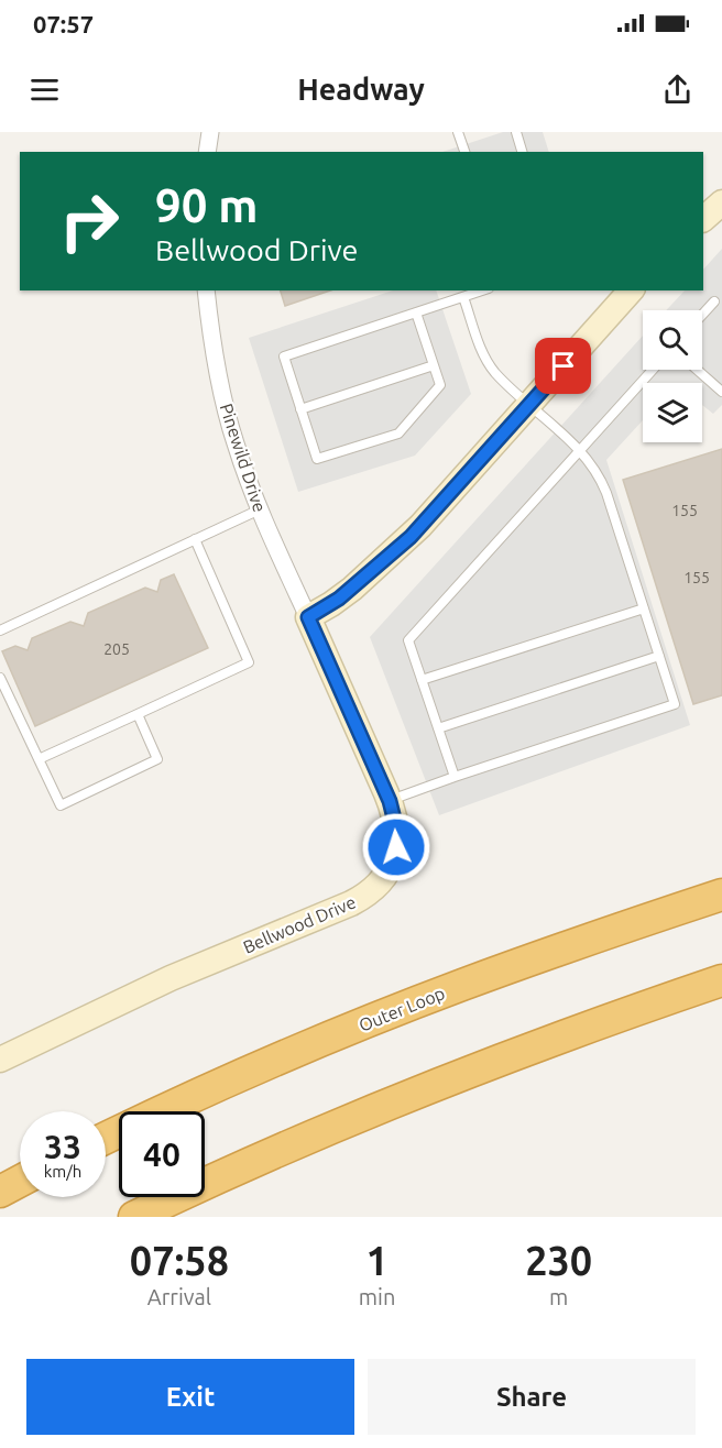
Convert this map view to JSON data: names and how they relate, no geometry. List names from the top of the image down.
{
  "streets": {
    "highway": ["Outer Loop"],
    "street": ["Pinewild Drive", "Bellwood Drive"]
  },
  "crossings": [
    ["Pinewild Drive", "Bellwood Drive"]
  ],
  "house_numbers": ["155", "155", "205"],
  "page": {
    "status": "07:57",
    "header": "Headway",
    "turn": ["90 m", "Bellwood Drive"],
    "speed": "33 km/h",
    "limit": "40",
    "eta": [
      "07:58",
      "Arrival",
      "1",
      "min",
      "230",
      "m"
    ],
    "buttons": ["Exit", "Share"]
  }
}
